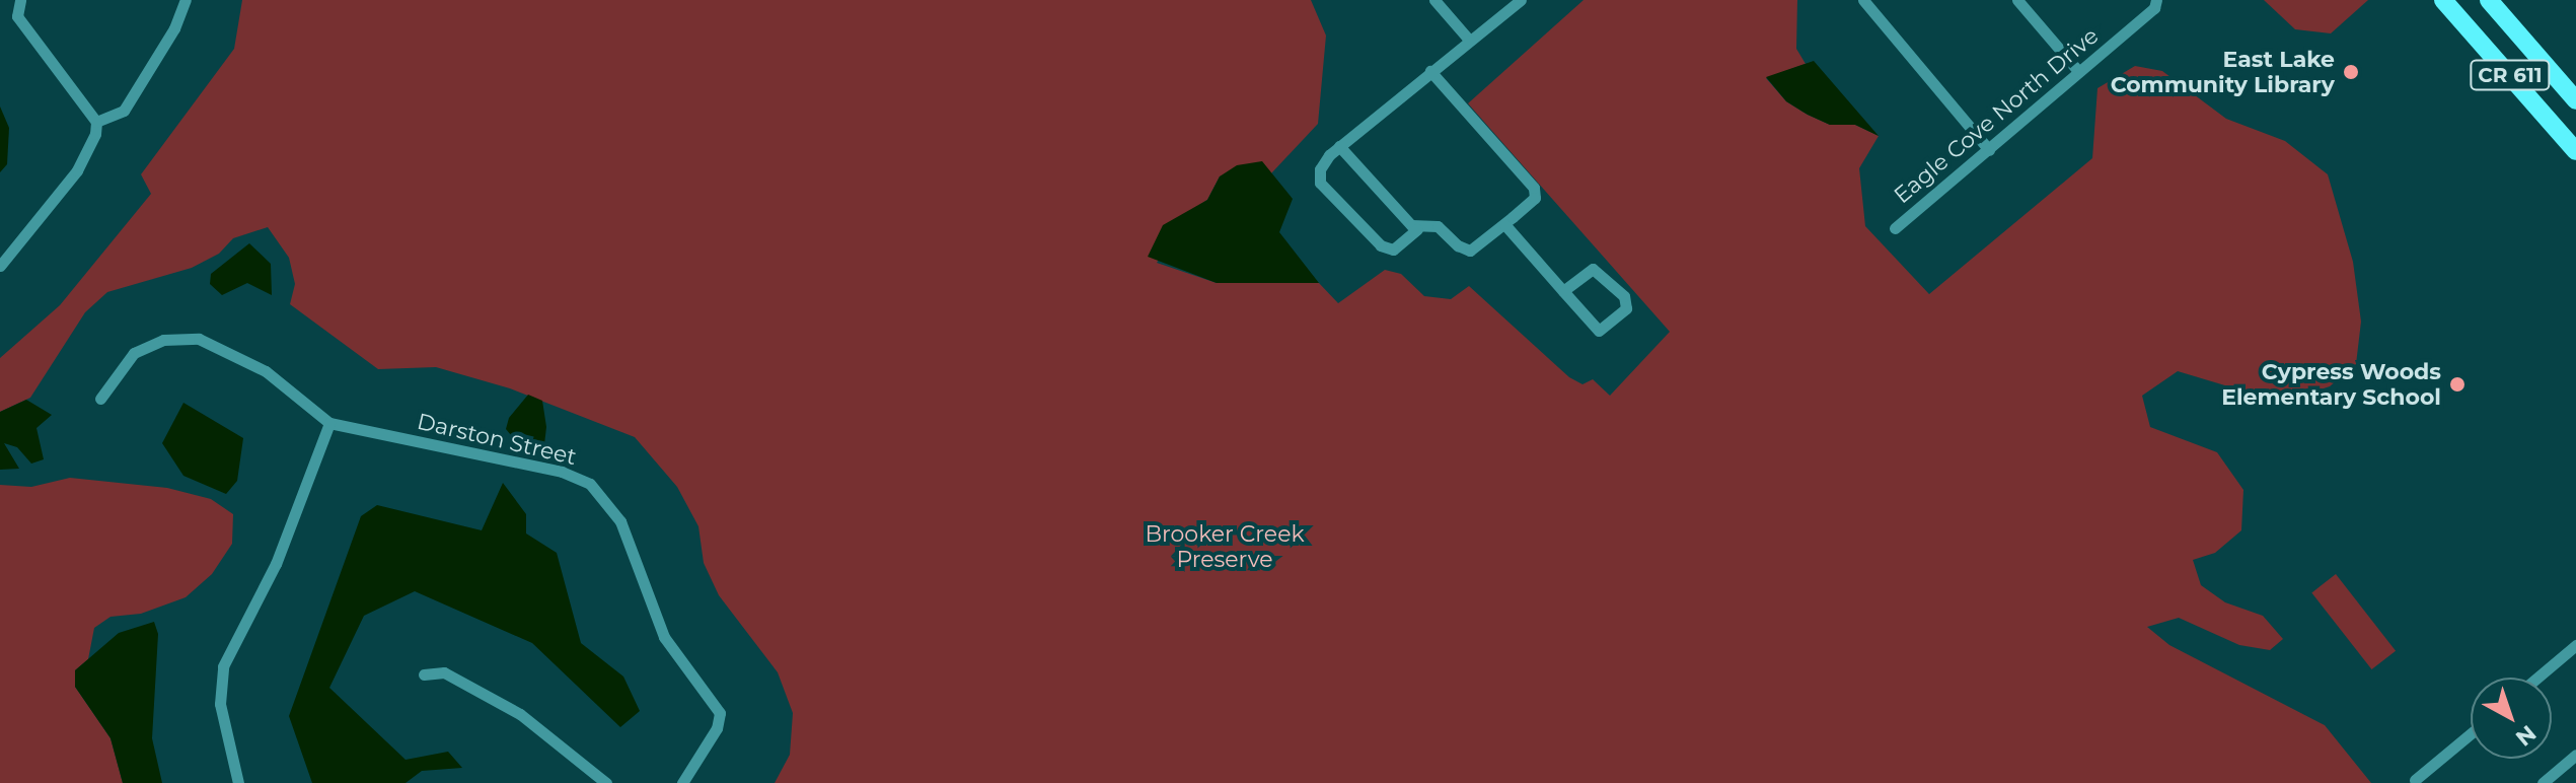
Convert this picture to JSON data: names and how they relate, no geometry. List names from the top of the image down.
{
  "streets": {
    "main road": ["CR 611"],
    "street": ["Eagle Cove North Drive", "Darston Street"]
  },
  "parks": ["Brooker Creek Preserve"],
  "places": ["East Lake Community Library", "Cypress Woods Elementary School"],
  "north": "bottom right"
}
